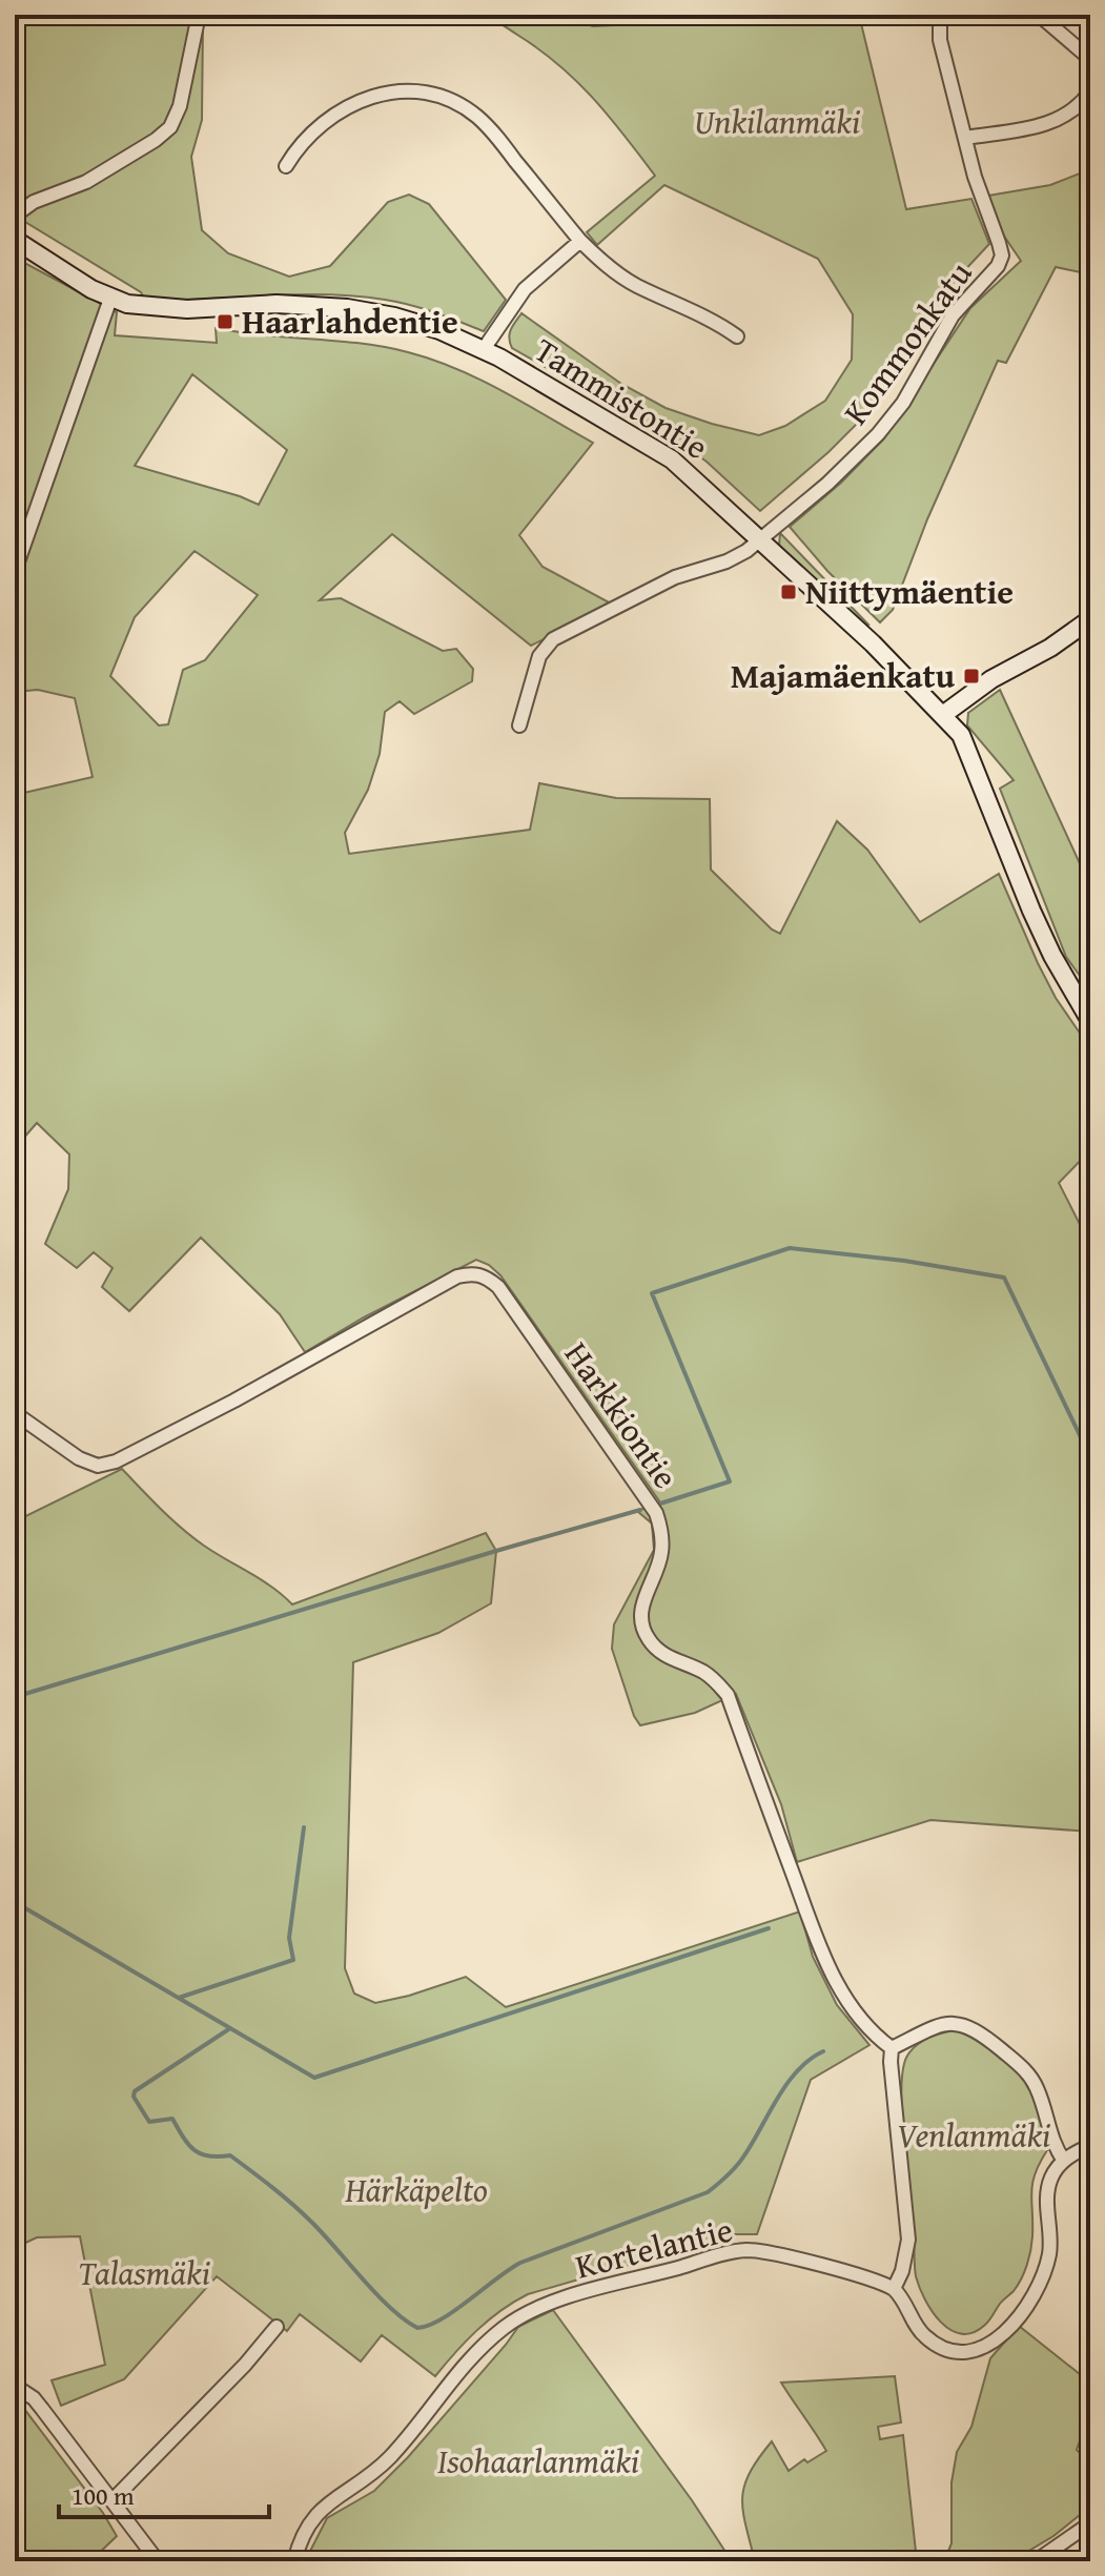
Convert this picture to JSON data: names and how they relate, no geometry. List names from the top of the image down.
{
  "streets": {
    "street": [
      "Kommonkatu",
      "Tammistontie",
      "Harkkiontie",
      "Kortelantie"
    ]
  },
  "crossings": [
    ["Kommonkatu", "Tammistontie"]
  ],
  "parks": [
    "Unkilanmäki",
    "Venlanmäki",
    "Härkäpelto",
    "Talasmäki",
    "Isohaarlanmäki"
  ],
  "places": {
    "transit": ["Haarlahdentie", "Niittymäentie", "Majamäenkatu"]
  },
  "scale_bar": "100 m"
}
